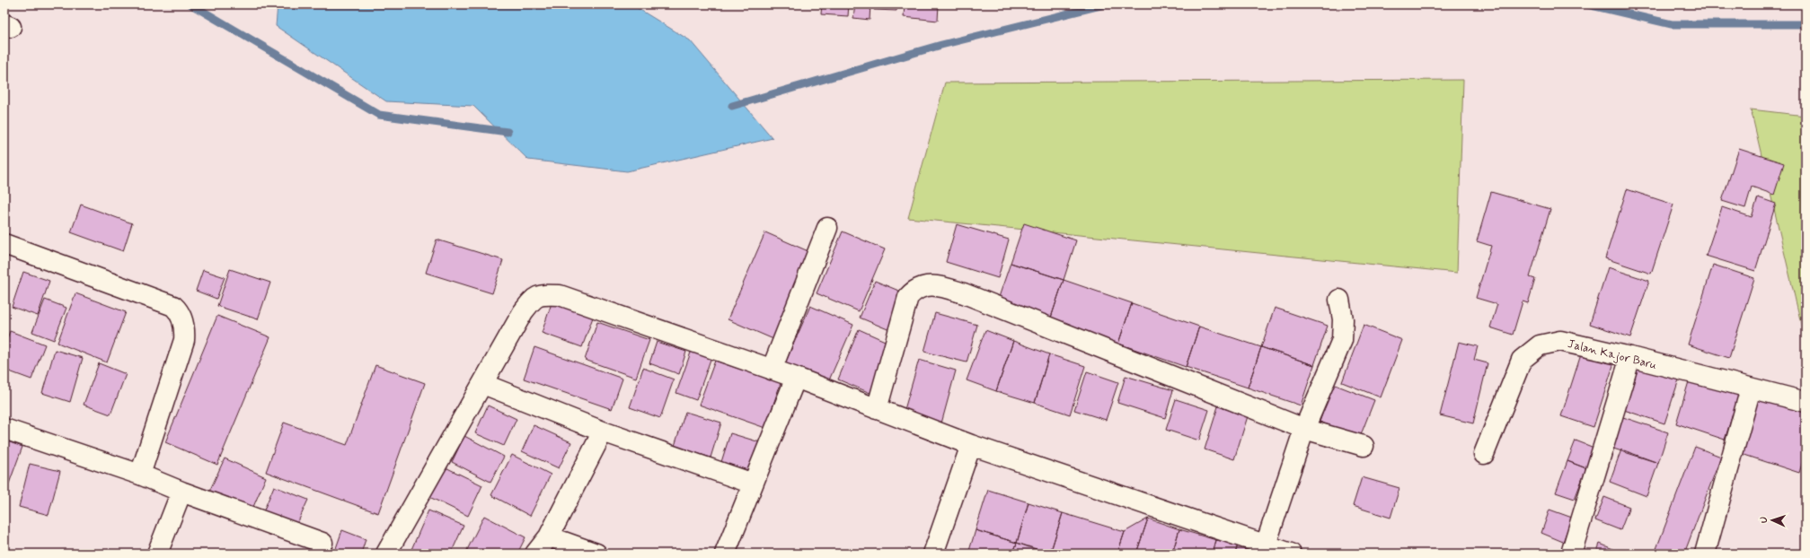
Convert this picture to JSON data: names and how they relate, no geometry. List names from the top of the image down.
{
  "streets": {
    "street": ["Jalan Kajor Baru"]
  },
  "north": "left"
}
